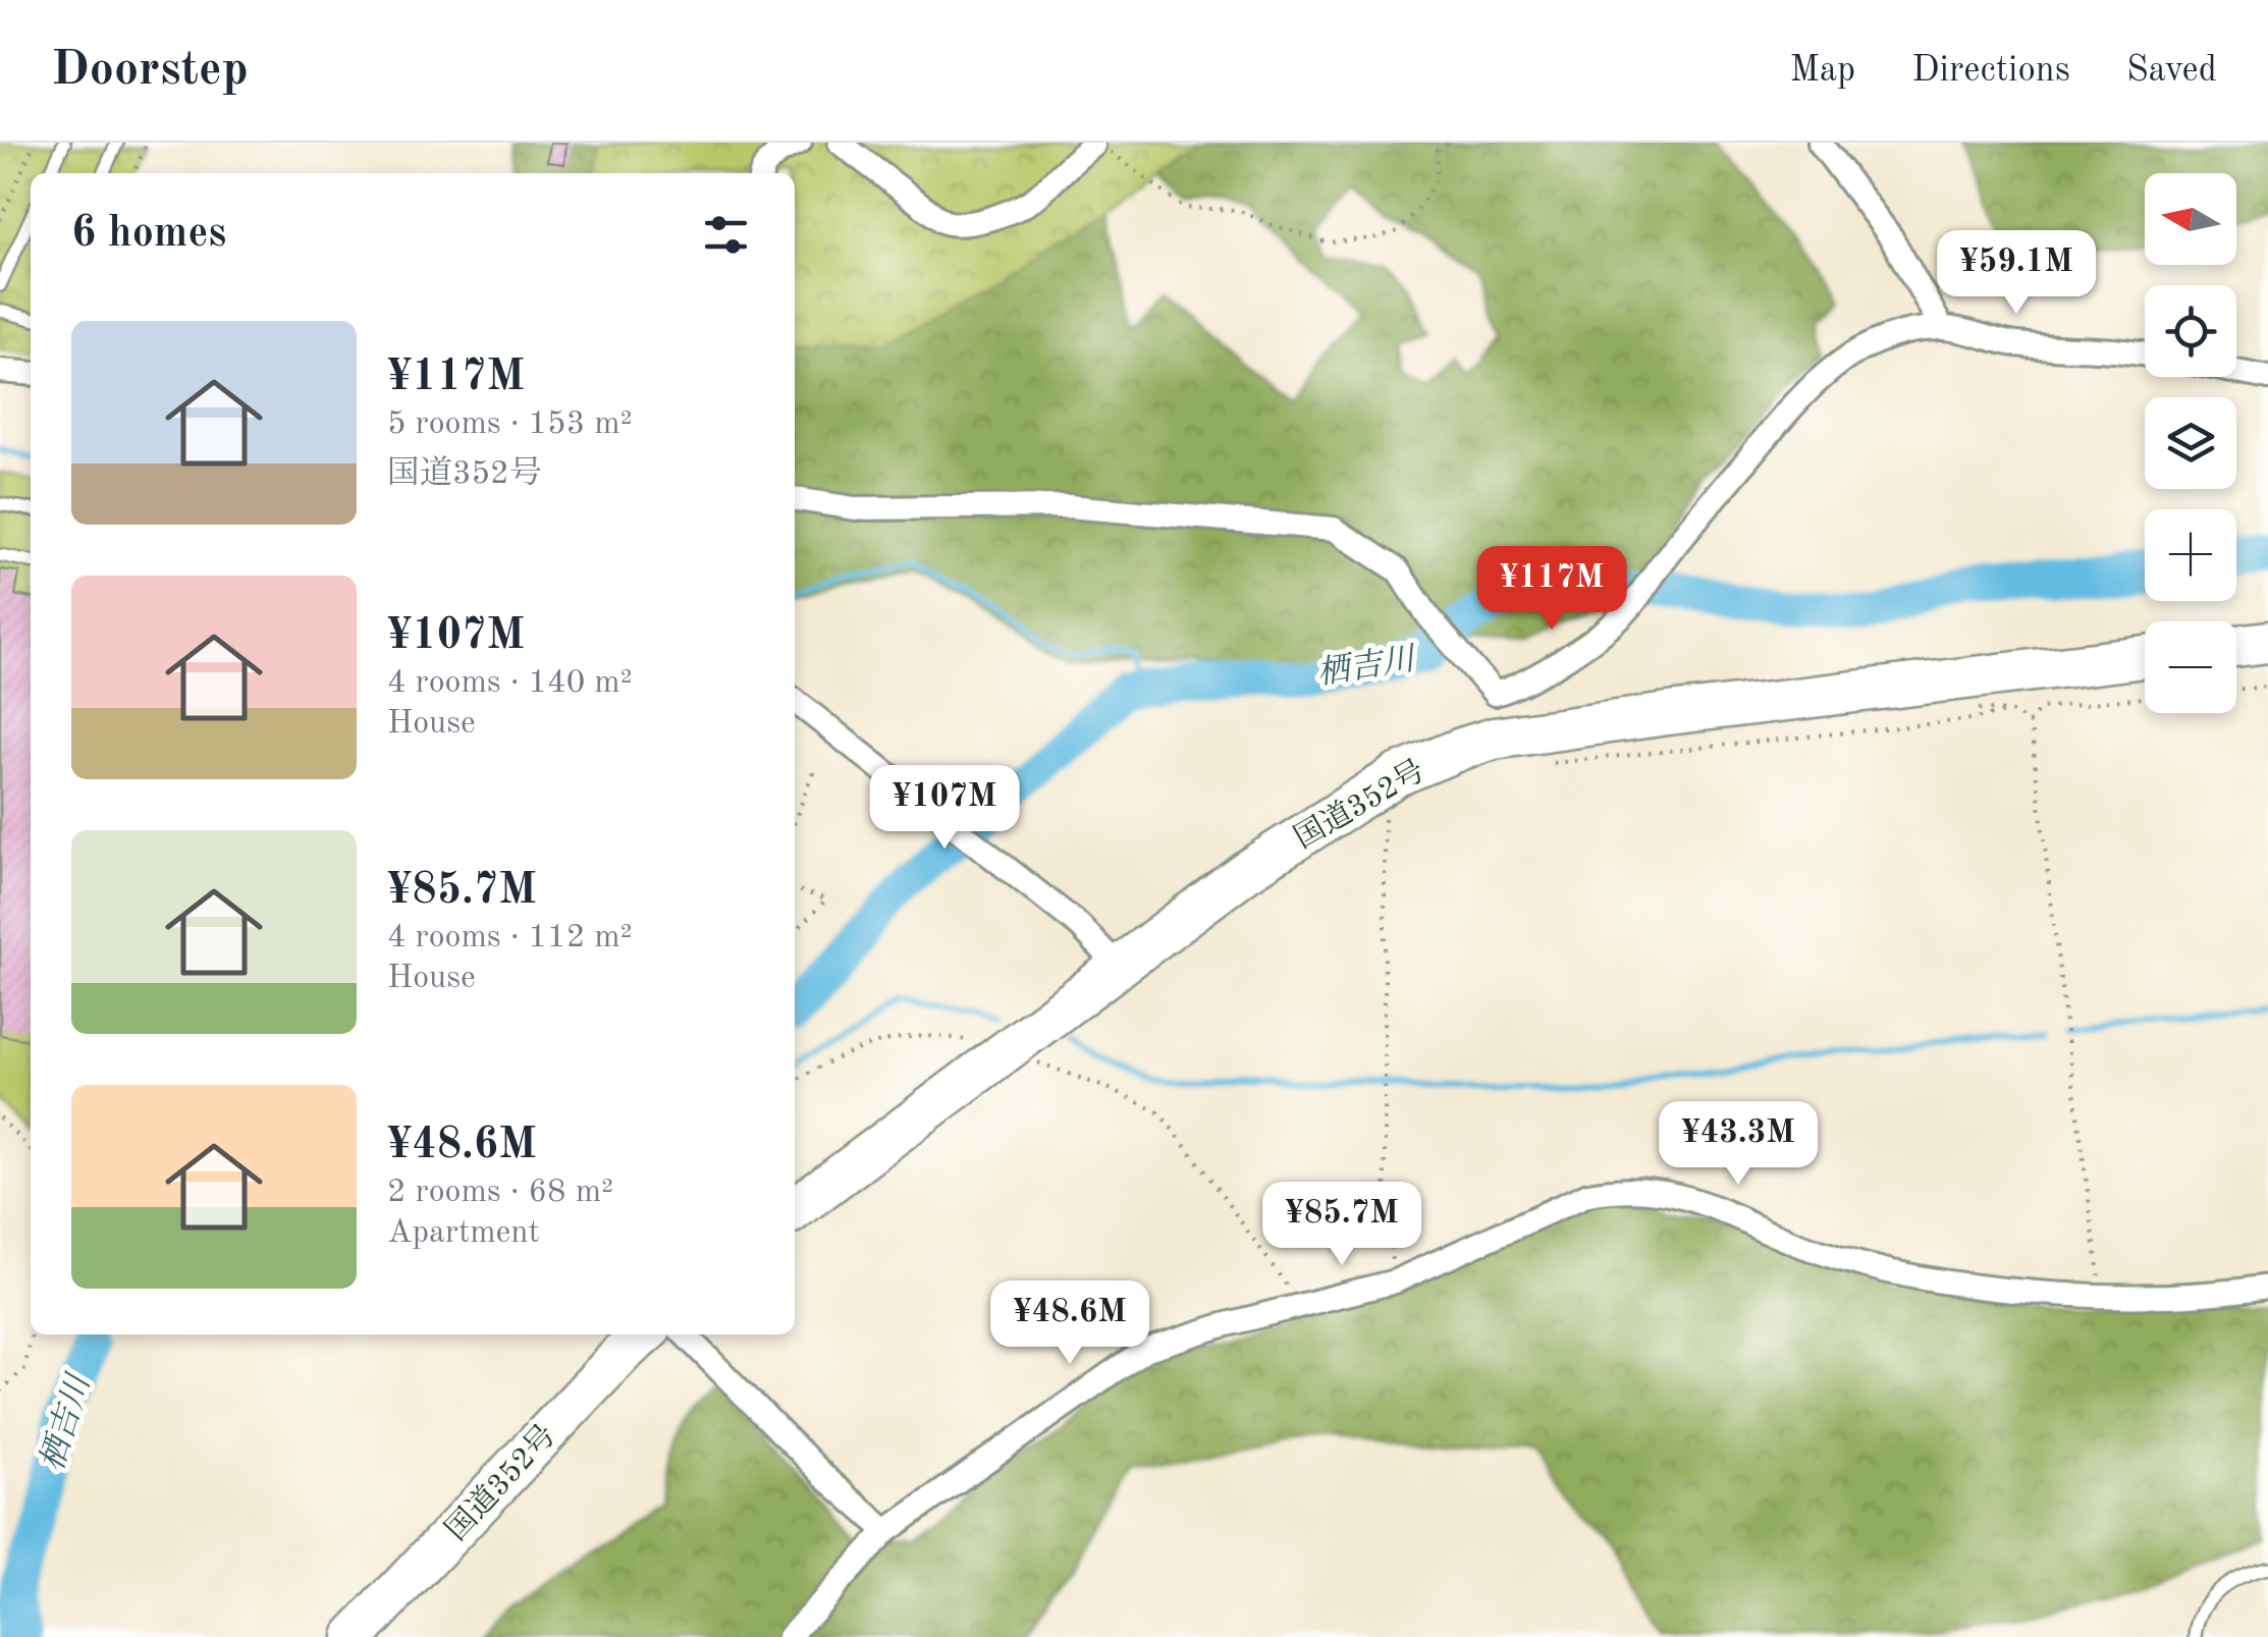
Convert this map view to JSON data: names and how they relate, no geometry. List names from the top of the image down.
{
  "streets": {
    "highway": ["国道352号"]
  },
  "water": ["栖吉川"],
  "north": "left",
  "page": {
    "header": "Doorstep",
    "nav": ["Map", "Directions", "Saved"],
    "map_buttons": ["+", "−"],
    "heading": "6 homes",
    "price": [
      "¥59.1M",
      "¥117M",
      "¥107M",
      "¥43.3M",
      "¥85.7M",
      "¥48.6M"
    ],
    "list": [
      {
        "name": "¥117M",
        "note": "5 rooms · 153 m² · 国道352号"
      },
      {
        "name": "¥107M",
        "note": "4 rooms · 140 m² · House"
      },
      {
        "name": "¥85.7M",
        "note": "4 rooms · 112 m² · House"
      },
      {
        "name": "¥48.6M",
        "note": "2 rooms · 68 m² · Apartment"
      }
    ]
  }
}
